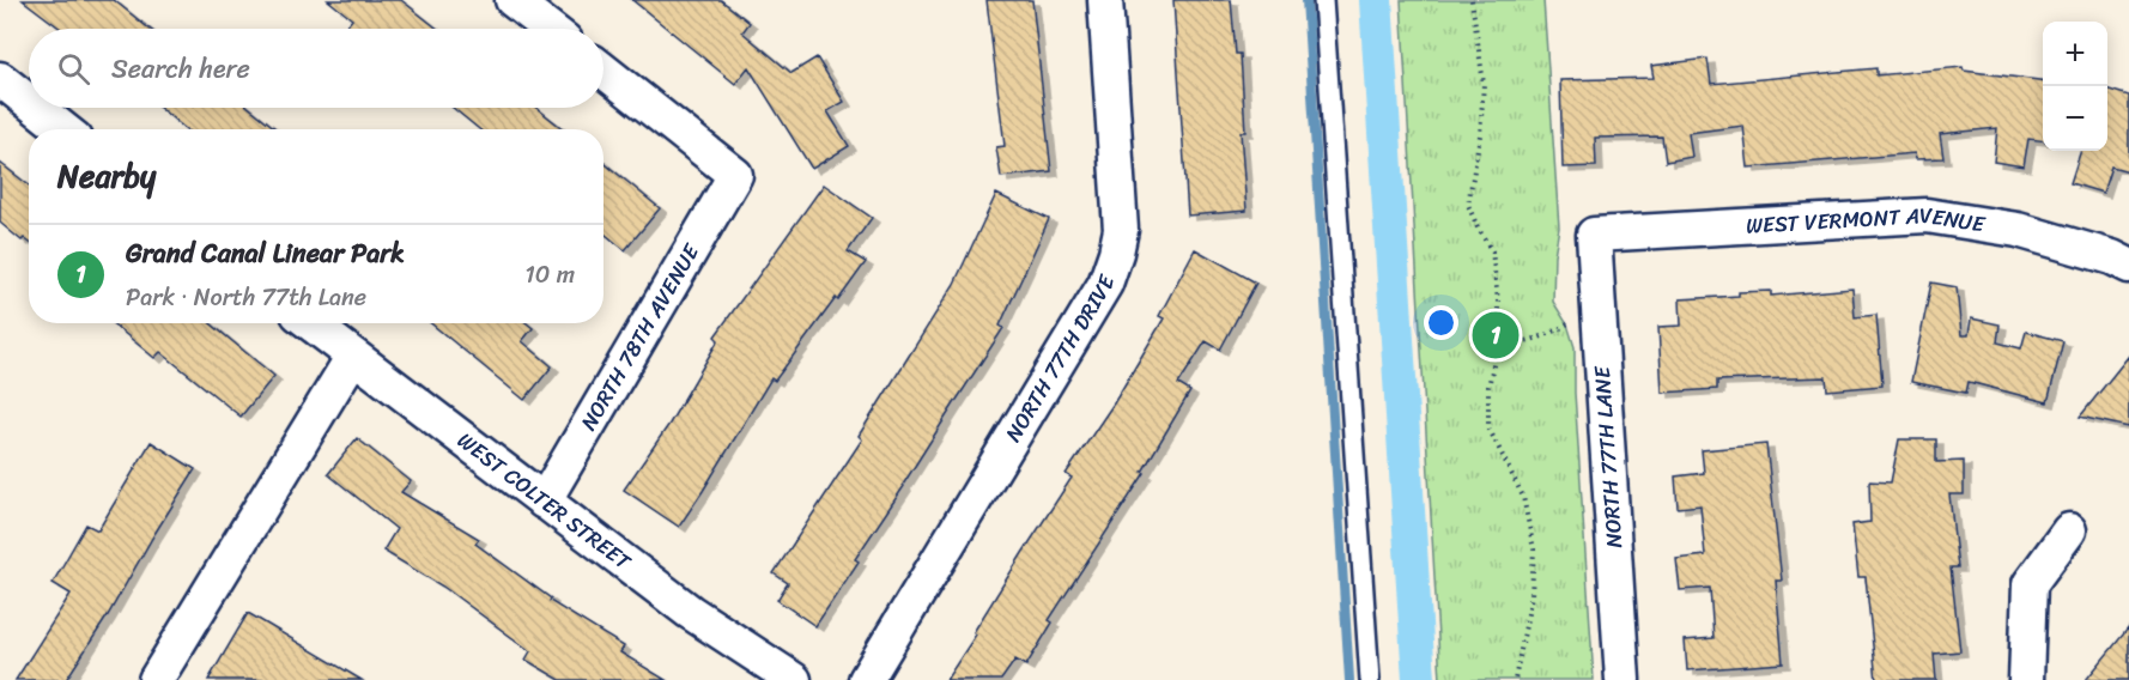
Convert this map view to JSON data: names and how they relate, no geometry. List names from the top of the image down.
{
  "streets": {
    "street": [
      "WEST VERMONT AVENUE",
      "NORTH 78TH AVENUE",
      "NORTH 77TH DRIVE",
      "NORTH 77TH LANE",
      "WEST COLTER STREET"
    ]
  },
  "crossings": [
    ["WEST VERMONT AVENUE", "NORTH 77TH LANE"],
    ["NORTH 78TH AVENUE", "WEST COLTER STREET"]
  ],
  "page": {
    "map_buttons": ["+", "−"],
    "search": "Search here",
    "heading": "Nearby",
    "list": [
      {
        "mark": "1",
        "name": "Grand Canal Linear Park",
        "note": "Park · North 77th Lane",
        "value": "10 m"
      }
    ],
    "pins": "1"
  }
}
